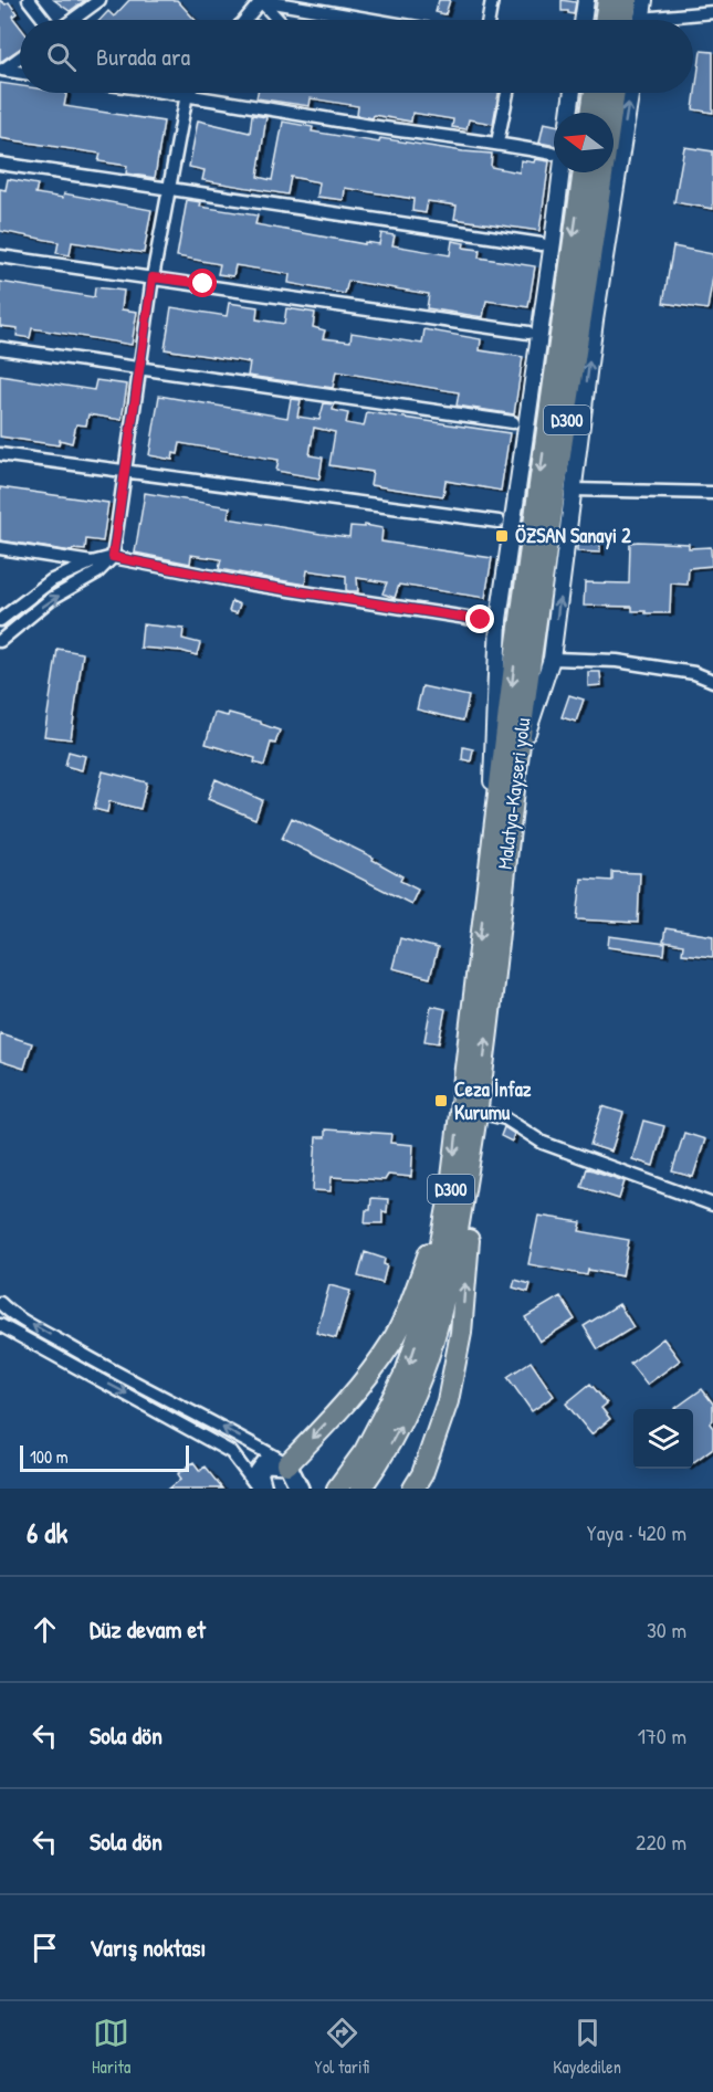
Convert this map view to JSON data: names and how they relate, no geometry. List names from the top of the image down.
{
  "streets": {
    "highway": ["D300", "Malatya-Kayseri yolu"]
  },
  "places": {
    "transit": ["ÖZSAN Sanayi 2", "Ceza İnfaz Kurumu"]
  },
  "scale_bar": "100 m",
  "north": "left",
  "page": {
    "search": "Burada ara",
    "scale": "100 m",
    "heading": ["6 dk", "Yaya · 420 m"],
    "list": [
      ["Düz devam et", "30 m"],
      ["Sola dön", "170 m"],
      ["Sola dön", "220 m"],
      "Varış noktası"
    ],
    "nav": ["Harita", "Yol tarifi", "Kaydedilen"]
  }
}
